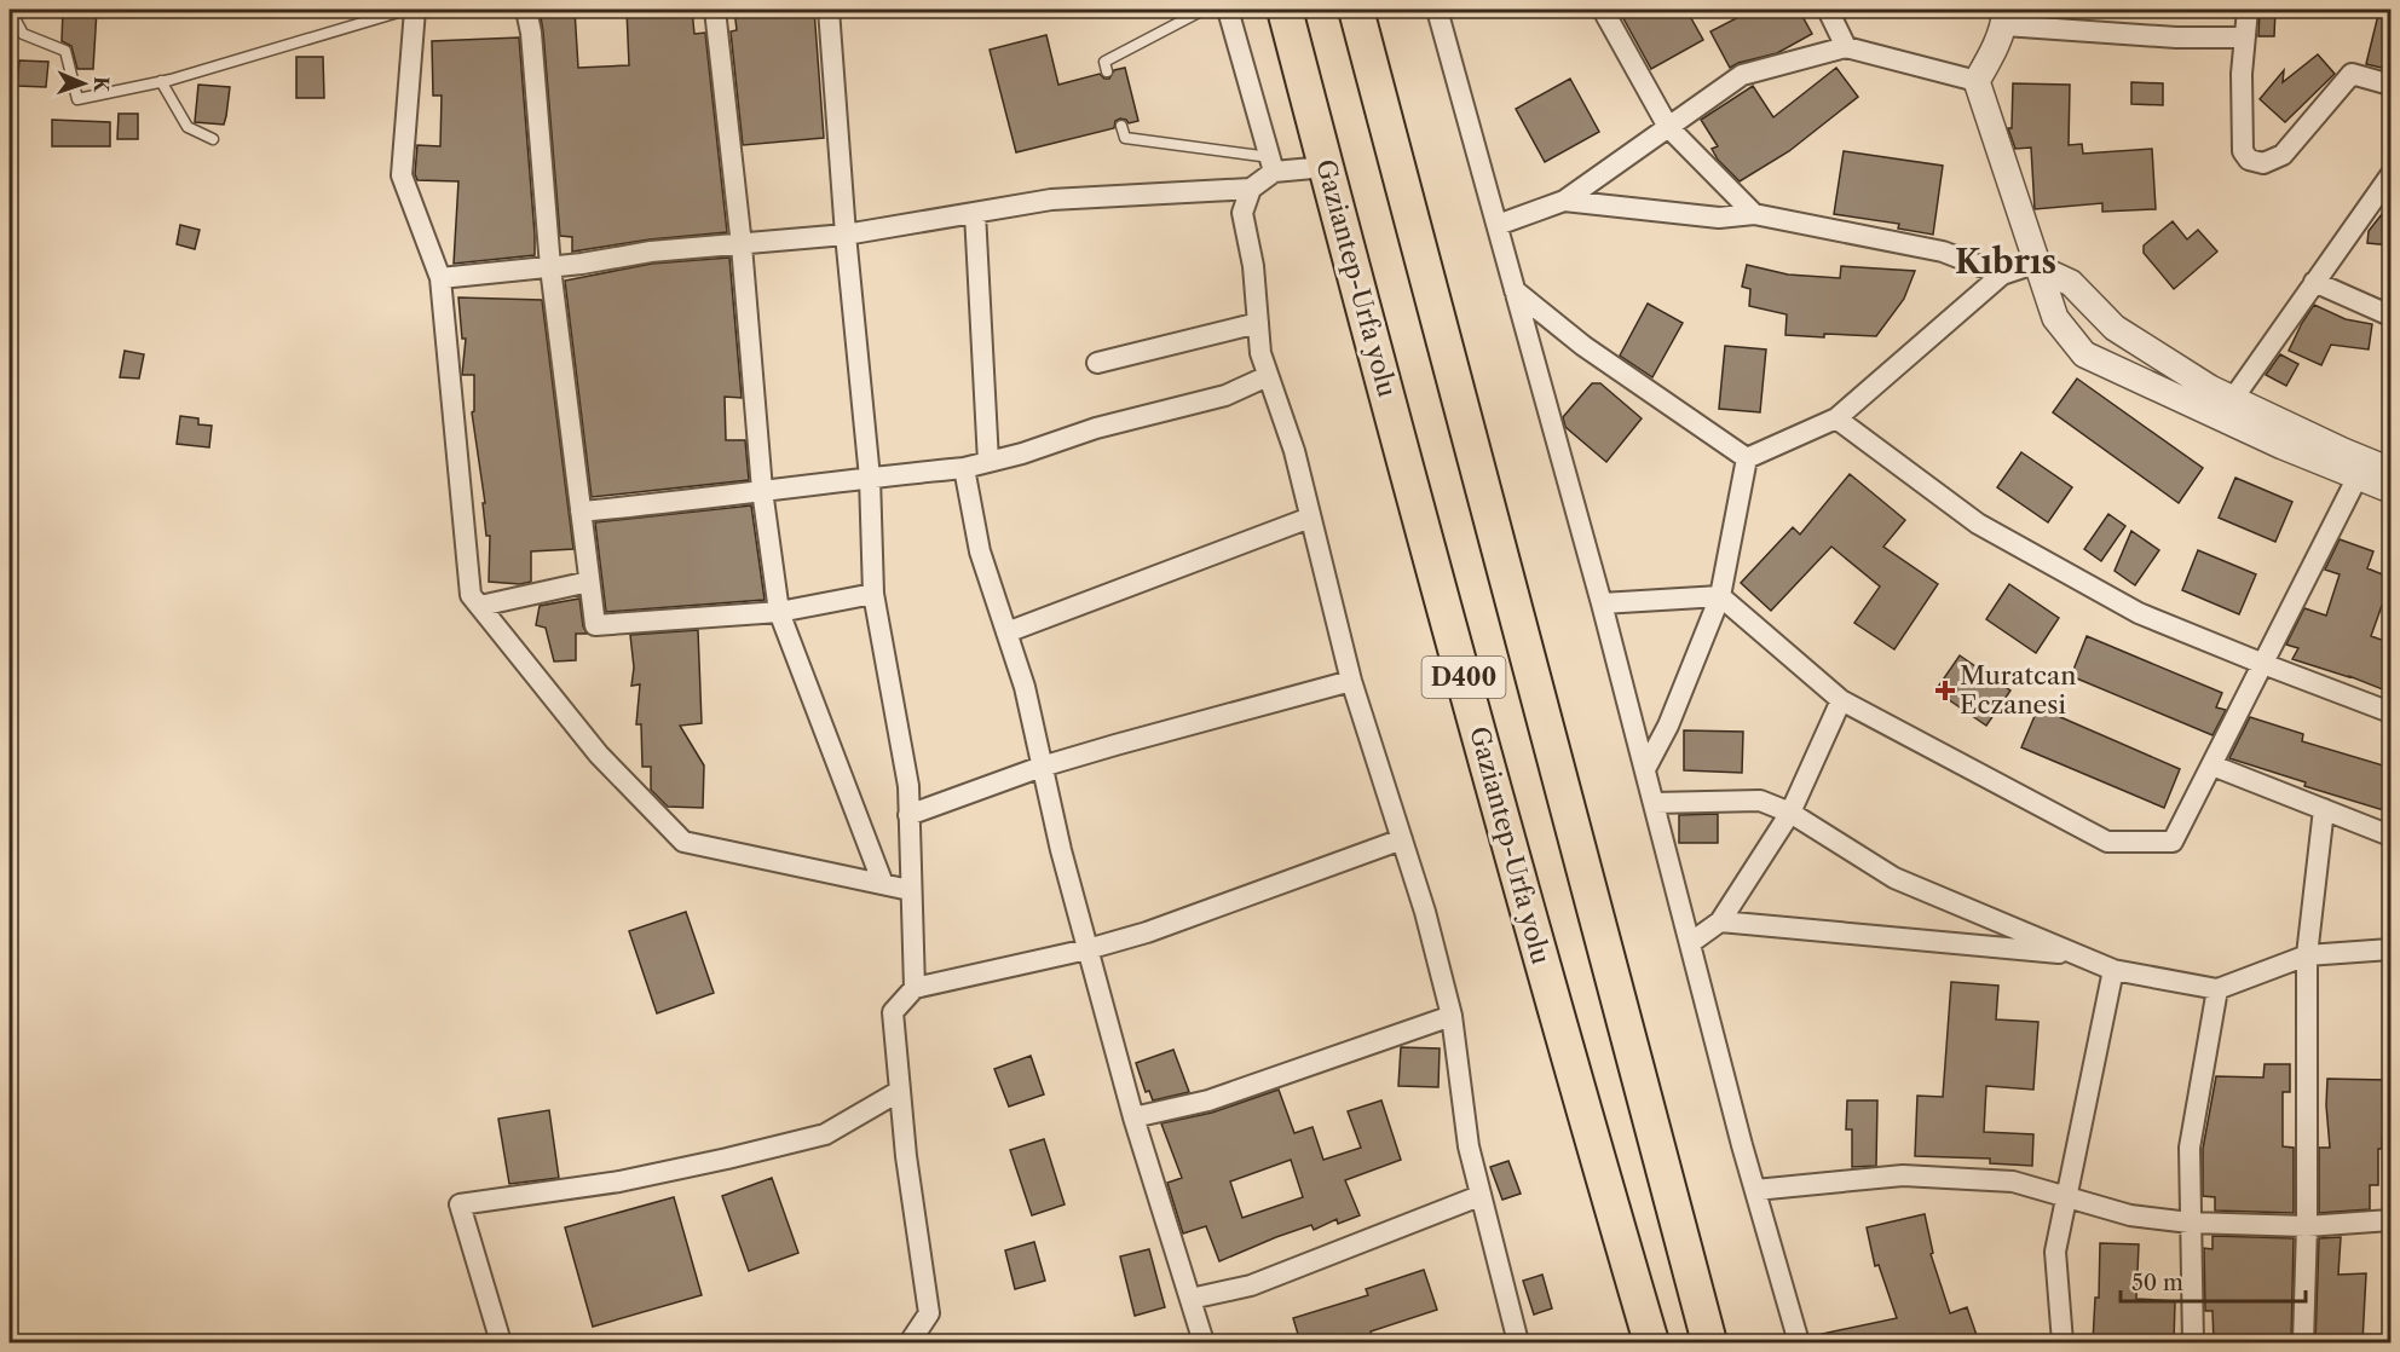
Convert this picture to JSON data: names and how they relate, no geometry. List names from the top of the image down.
{
  "streets": {
    "highway": ["Gaziantep-Urfa yolu", "D400"]
  },
  "districts": ["Kıbrıs"],
  "places": {
    "health": ["Muratcan Eczanesi"]
  },
  "scale_bar": "50 m",
  "north": "right"
}
